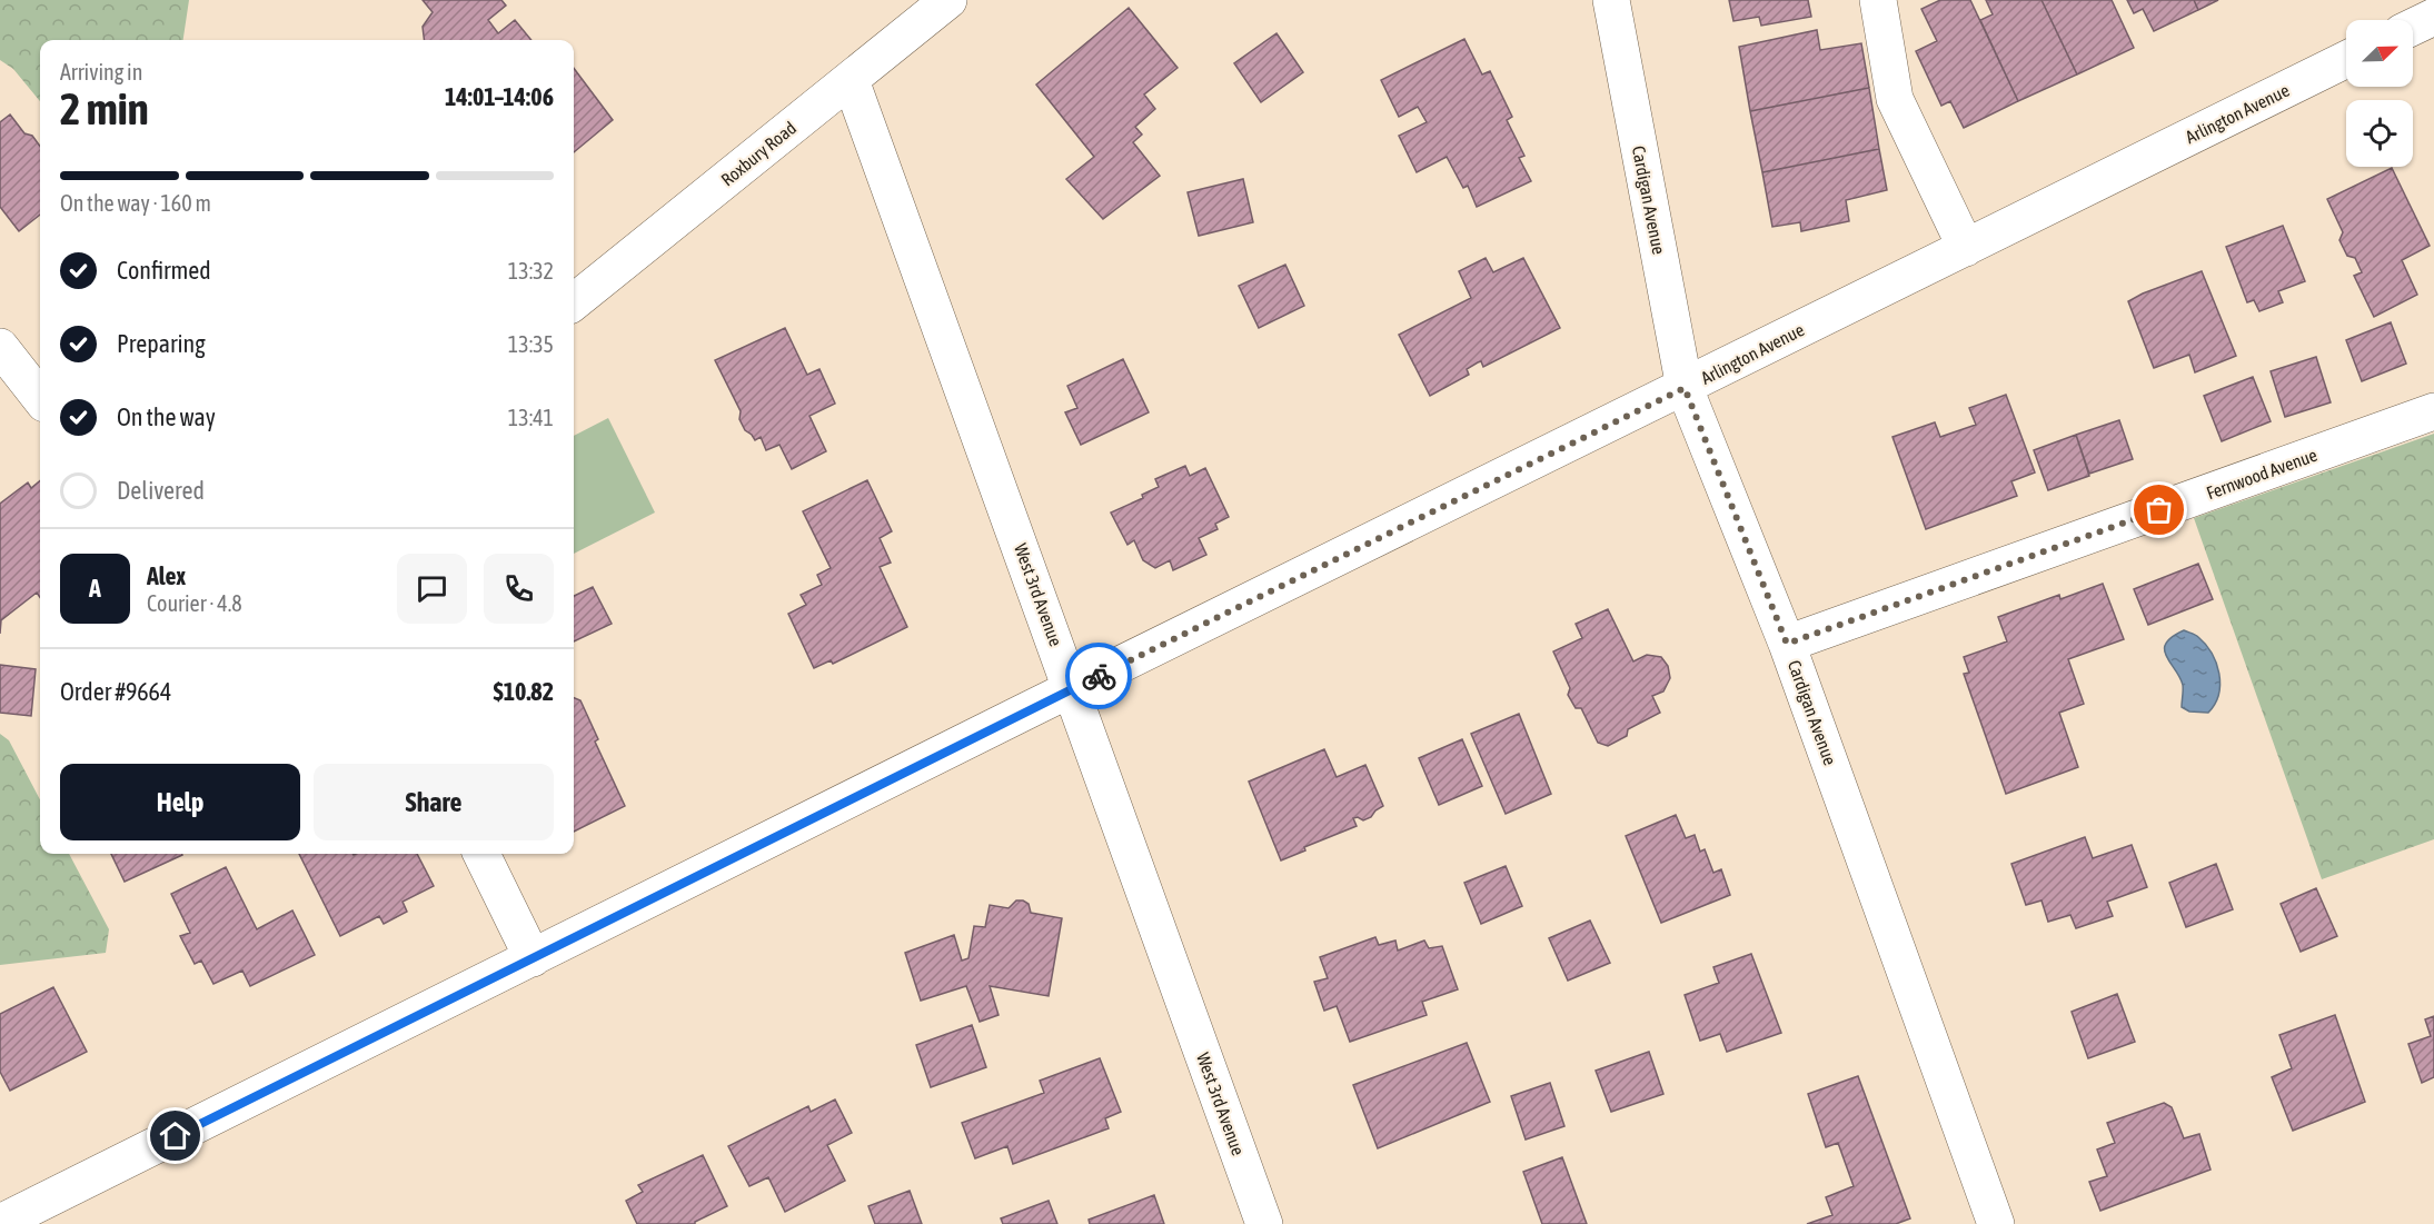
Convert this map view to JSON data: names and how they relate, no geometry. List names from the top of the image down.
{
  "streets": {
    "street": [
      "Arlington Avenue",
      "Roxbury Road",
      "Cardigan Avenue",
      "Fernwood Avenue",
      "West 3rd Avenue"
    ]
  },
  "crossings": [
    ["Arlington Avenue", "Cardigan Avenue"],
    ["Arlington Avenue", "West 3rd Avenue"],
    ["Roxbury Road", "West 3rd Avenue"],
    ["Cardigan Avenue", "Fernwood Avenue"]
  ],
  "north": "top right",
  "page": {
    "heading": ["2 min", "Arriving in", "14:01–14:06"],
    "panel": [
      "Alex",
      "Courier · 4.8",
      "Order #9664",
      "$10.82"
    ],
    "bar": "On the way · 160 m",
    "list": [
      ["Confirmed", "13:32"],
      ["Preparing", "13:35"],
      ["On the way", "13:41"],
      "Delivered"
    ],
    "round": "A",
    "buttons": ["Help", "Share"]
  }
}
